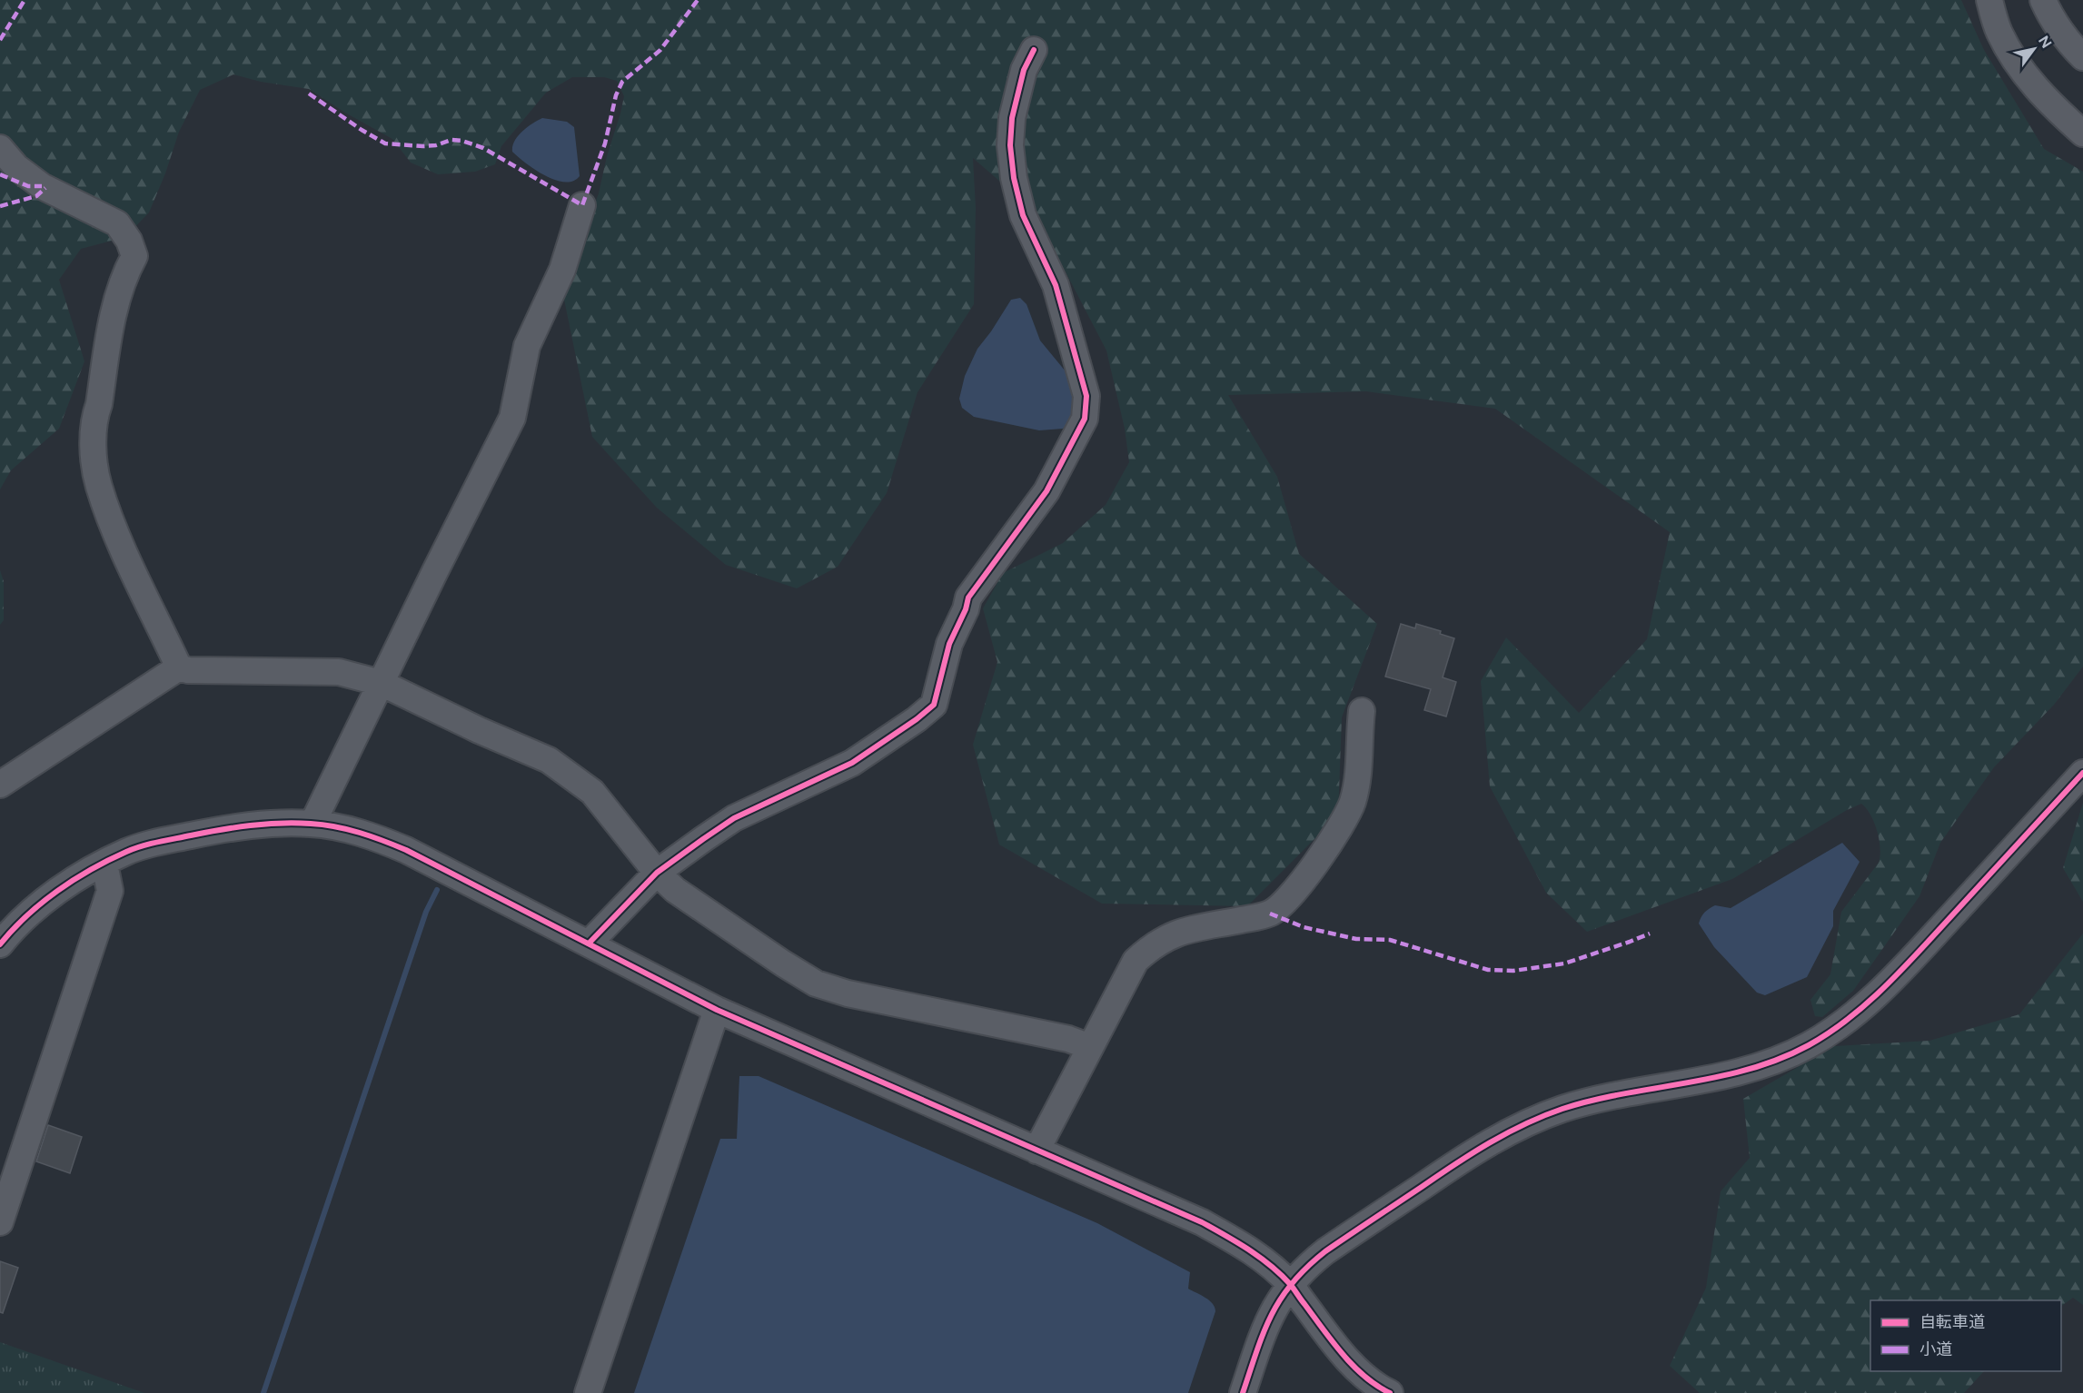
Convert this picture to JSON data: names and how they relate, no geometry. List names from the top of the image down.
{
  "legend": ["自転車道", "小道"],
  "north": "top right"
}
